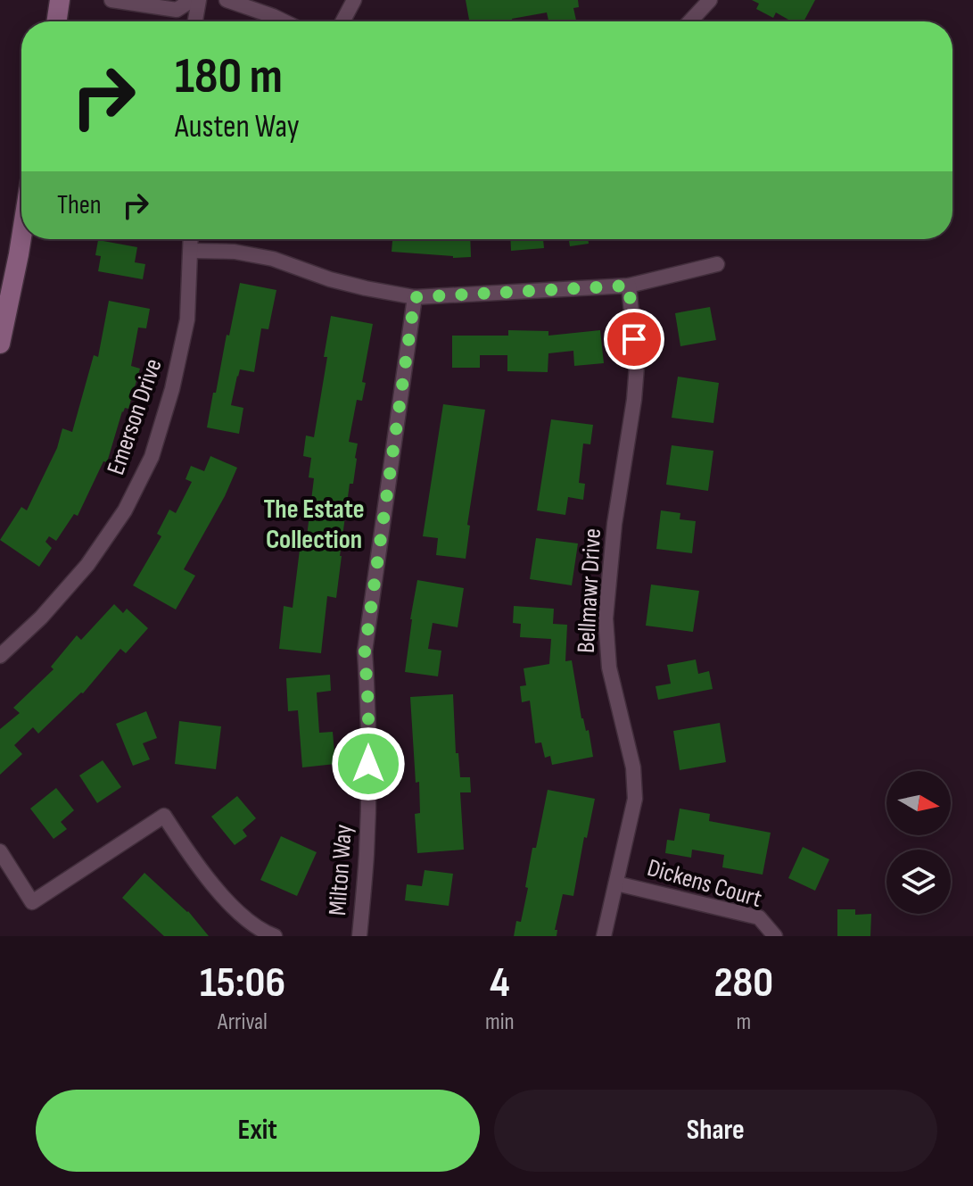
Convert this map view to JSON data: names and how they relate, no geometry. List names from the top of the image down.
{
  "streets": {
    "street": [
      "Emerson Drive",
      "Bellmawr Drive",
      "Milton Way",
      "Dickens Court"
    ]
  },
  "crossings": [
    ["Bellmawr Drive", "Dickens Court"]
  ],
  "districts": ["The Estate Collection"],
  "north": "right",
  "page": {
    "turn": ["180 m", "Austen Way"],
    "then": "Then",
    "eta": [
      "15:06",
      "Arrival",
      "4",
      "min",
      "280",
      "m"
    ],
    "buttons": ["Exit", "Share"]
  }
}
